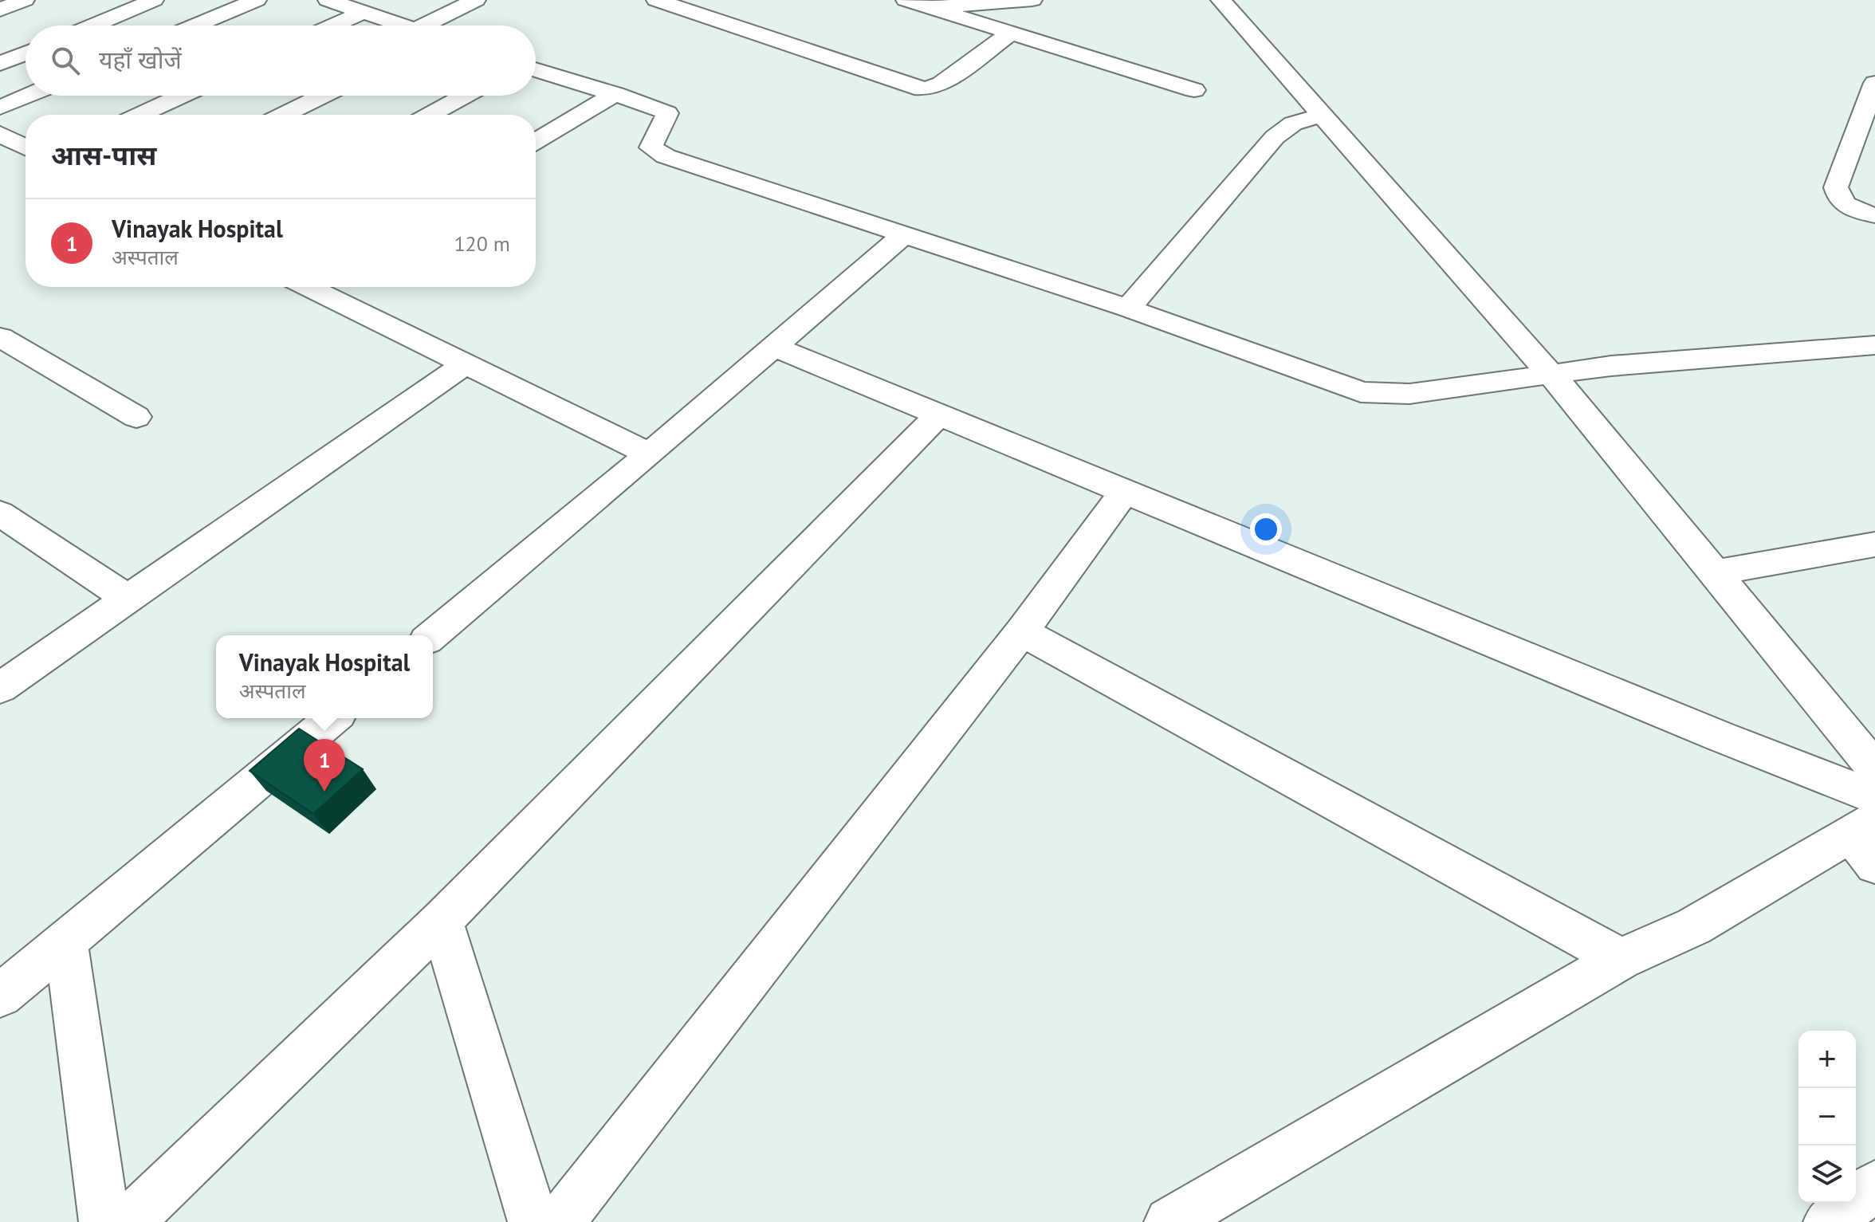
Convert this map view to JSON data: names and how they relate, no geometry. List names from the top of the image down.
{
  "page": {
    "search": "यहाँ खोजें",
    "heading": "आस-पास",
    "list": [
      {
        "mark": "1",
        "name": "Vinayak Hospital",
        "note": "अस्पताल",
        "value": "120 m"
      }
    ],
    "popup": ["Vinayak Hospital", "अस्पताल"],
    "pins": "1",
    "map_buttons": ["+", "−"]
  }
}
